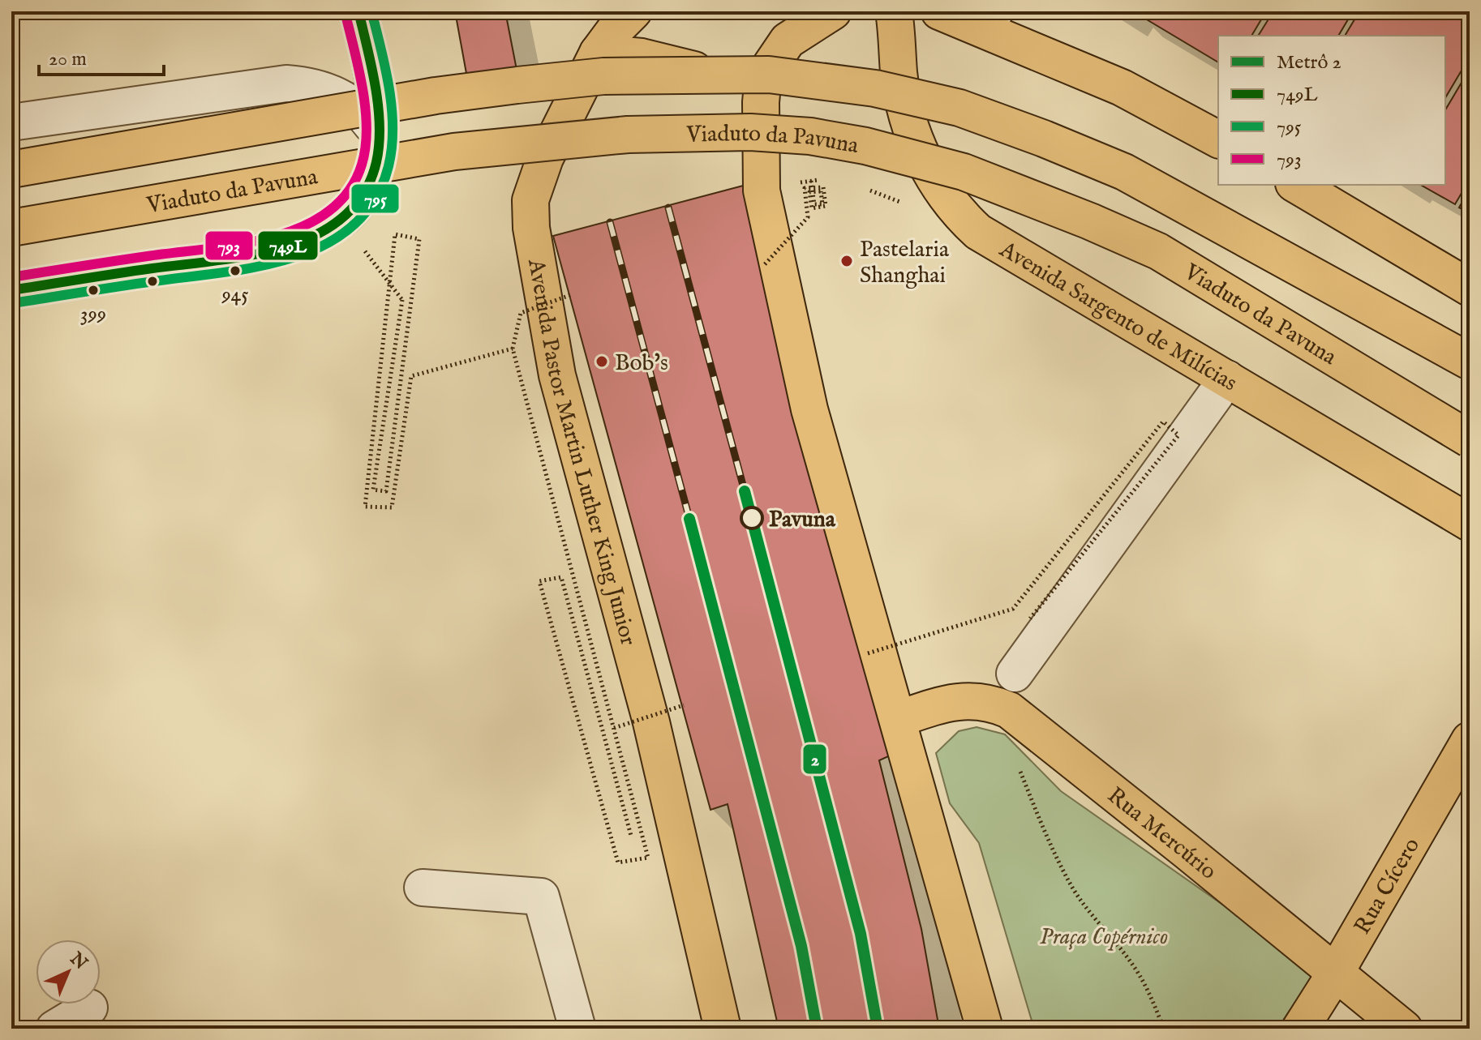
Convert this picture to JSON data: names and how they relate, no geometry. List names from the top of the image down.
{
  "streets": {
    "main road": [
      "Viaduto da Pavuna",
      "Avenida Sargento de Milícias",
      "Avenida Pastor Martin Luther King Junior",
      "Rua Mercúrio",
      "Rua Cícero"
    ]
  },
  "crossings": [
    ["Rua Mercúrio", "Rua Cícero"]
  ],
  "parks": ["Praça Copérnico"],
  "places": [
    "Pastelaria Shanghai",
    "945",
    "399",
    "Bob's",
    "Pavuna"
  ],
  "lines": [
    "transit line 749L",
    "transit line 795",
    "transit line 793",
    "metro line 2"
  ],
  "legend": [
    "Metrô 2",
    "749L",
    "795",
    "793"
  ],
  "scale_bar": "20 m",
  "north": "top right"
}
